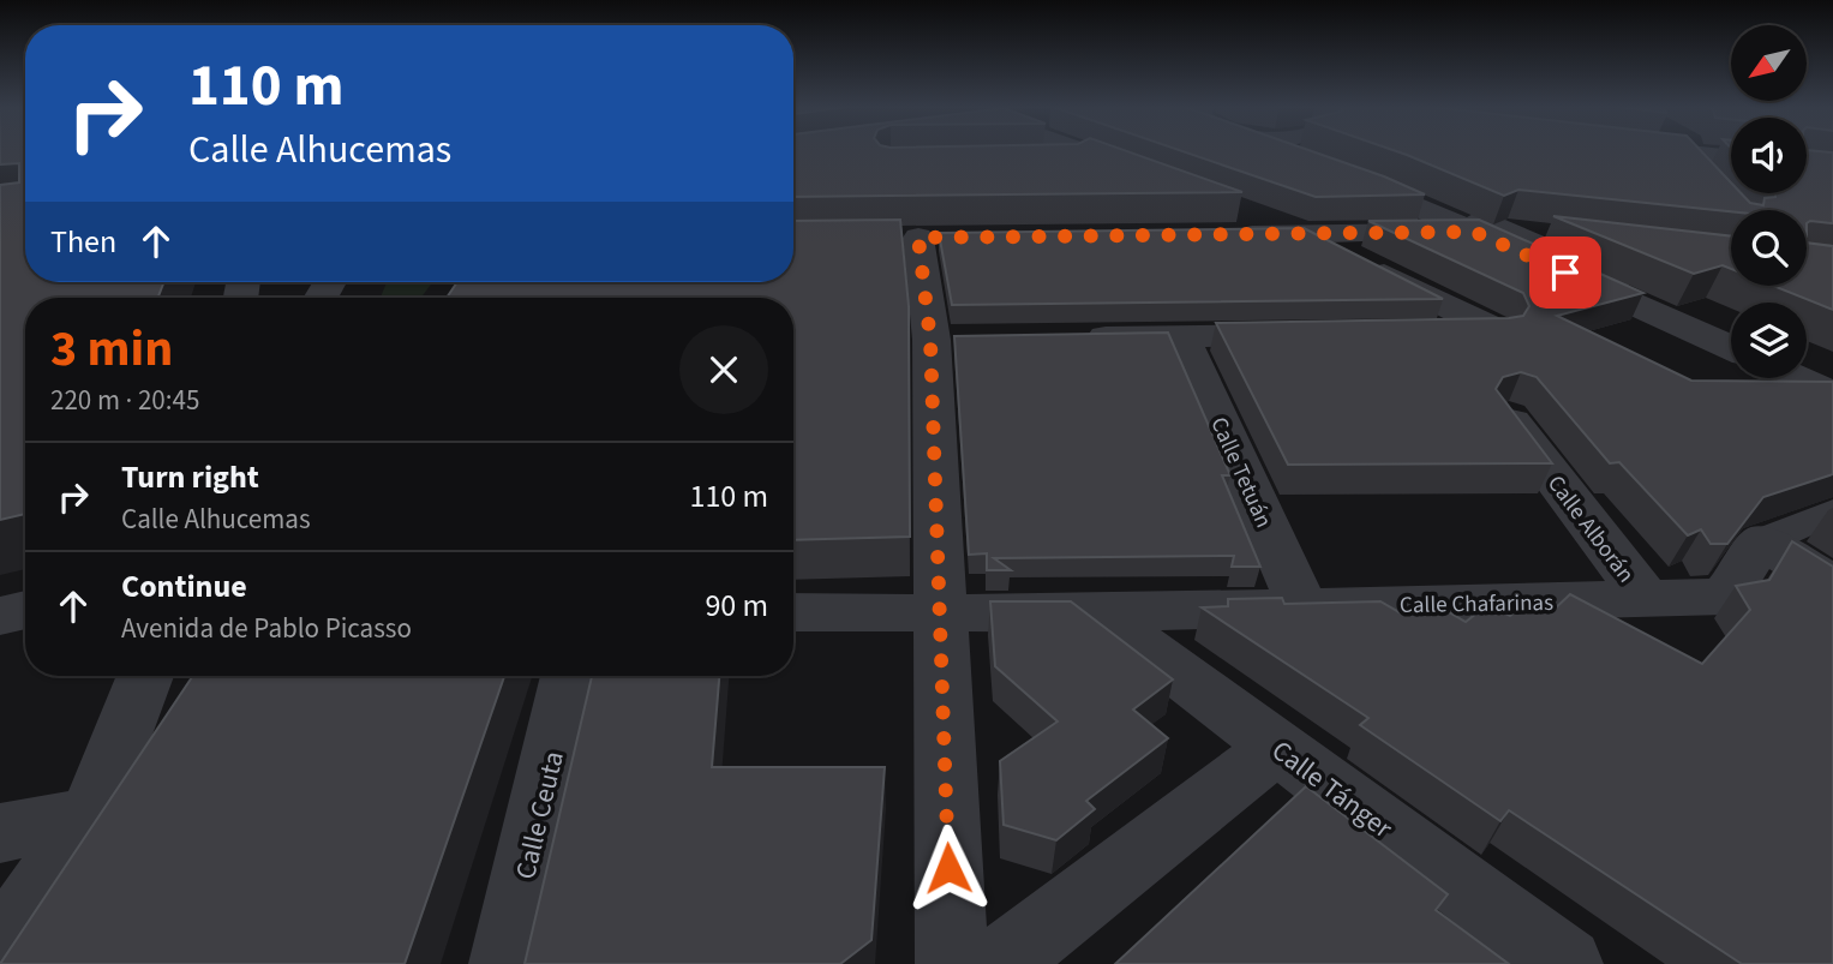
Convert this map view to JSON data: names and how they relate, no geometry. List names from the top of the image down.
{
  "streets": {
    "street": [
      "Calle Tetuán",
      "Calle Alborán",
      "Calle Chafarinas",
      "Calle Tánger",
      "Calle Ceuta"
    ]
  },
  "crossings": [
    ["Calle Tetuán", "Calle Chafarinas"],
    ["Calle Alborán", "Calle Chafarinas"],
    ["Calle Chafarinas", "Calle Tánger"]
  ],
  "north": "bottom left",
  "page": {
    "turn": ["110 m", "Calle Alhucemas"],
    "then": "Then",
    "heading": ["3 min", "220 m · 20:45"],
    "list": [
      {
        "name": "Turn right",
        "note": "Calle Alhucemas",
        "value": "110 m"
      },
      {
        "name": "Continue",
        "note": "Avenida de Pablo Picasso",
        "value": "90 m"
      }
    ]
  }
}
